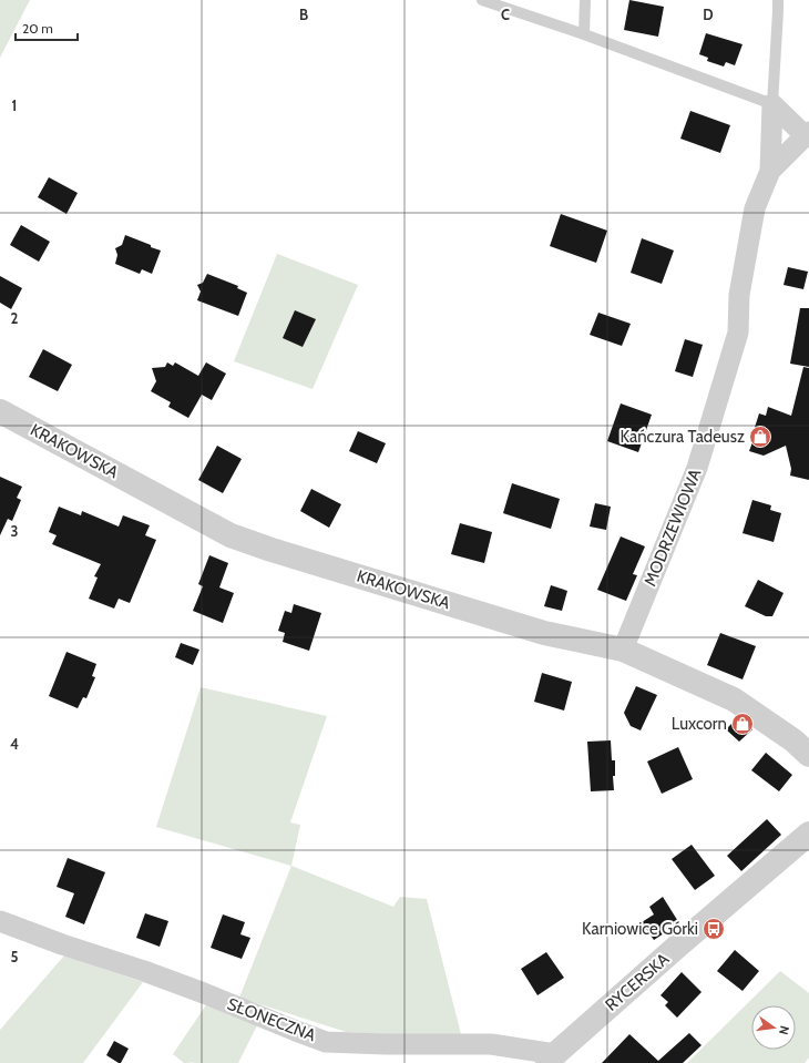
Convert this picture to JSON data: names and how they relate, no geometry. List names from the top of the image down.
{
  "streets": {
    "street": [
      "KRAKOWSKA",
      "MODRZEWIOWA",
      "RYCERSKA",
      "SŁONECZNA"
    ]
  },
  "crossings": [
    ["KRAKOWSKA", "MODRZEWIOWA"],
    ["RYCERSKA", "SŁONECZNA"]
  ],
  "places": {
    "shop": ["Kańczura Tadeusz", "Luxcorn"],
    "bus stop": ["Karniowice Górki"]
  },
  "scale_bar": "20 m",
  "north": "right",
  "grid": {
    "columns": ["B", "C", "D"],
    "rows": [
      "1",
      "2",
      "3",
      "4",
      "5"
    ]
  }
}
